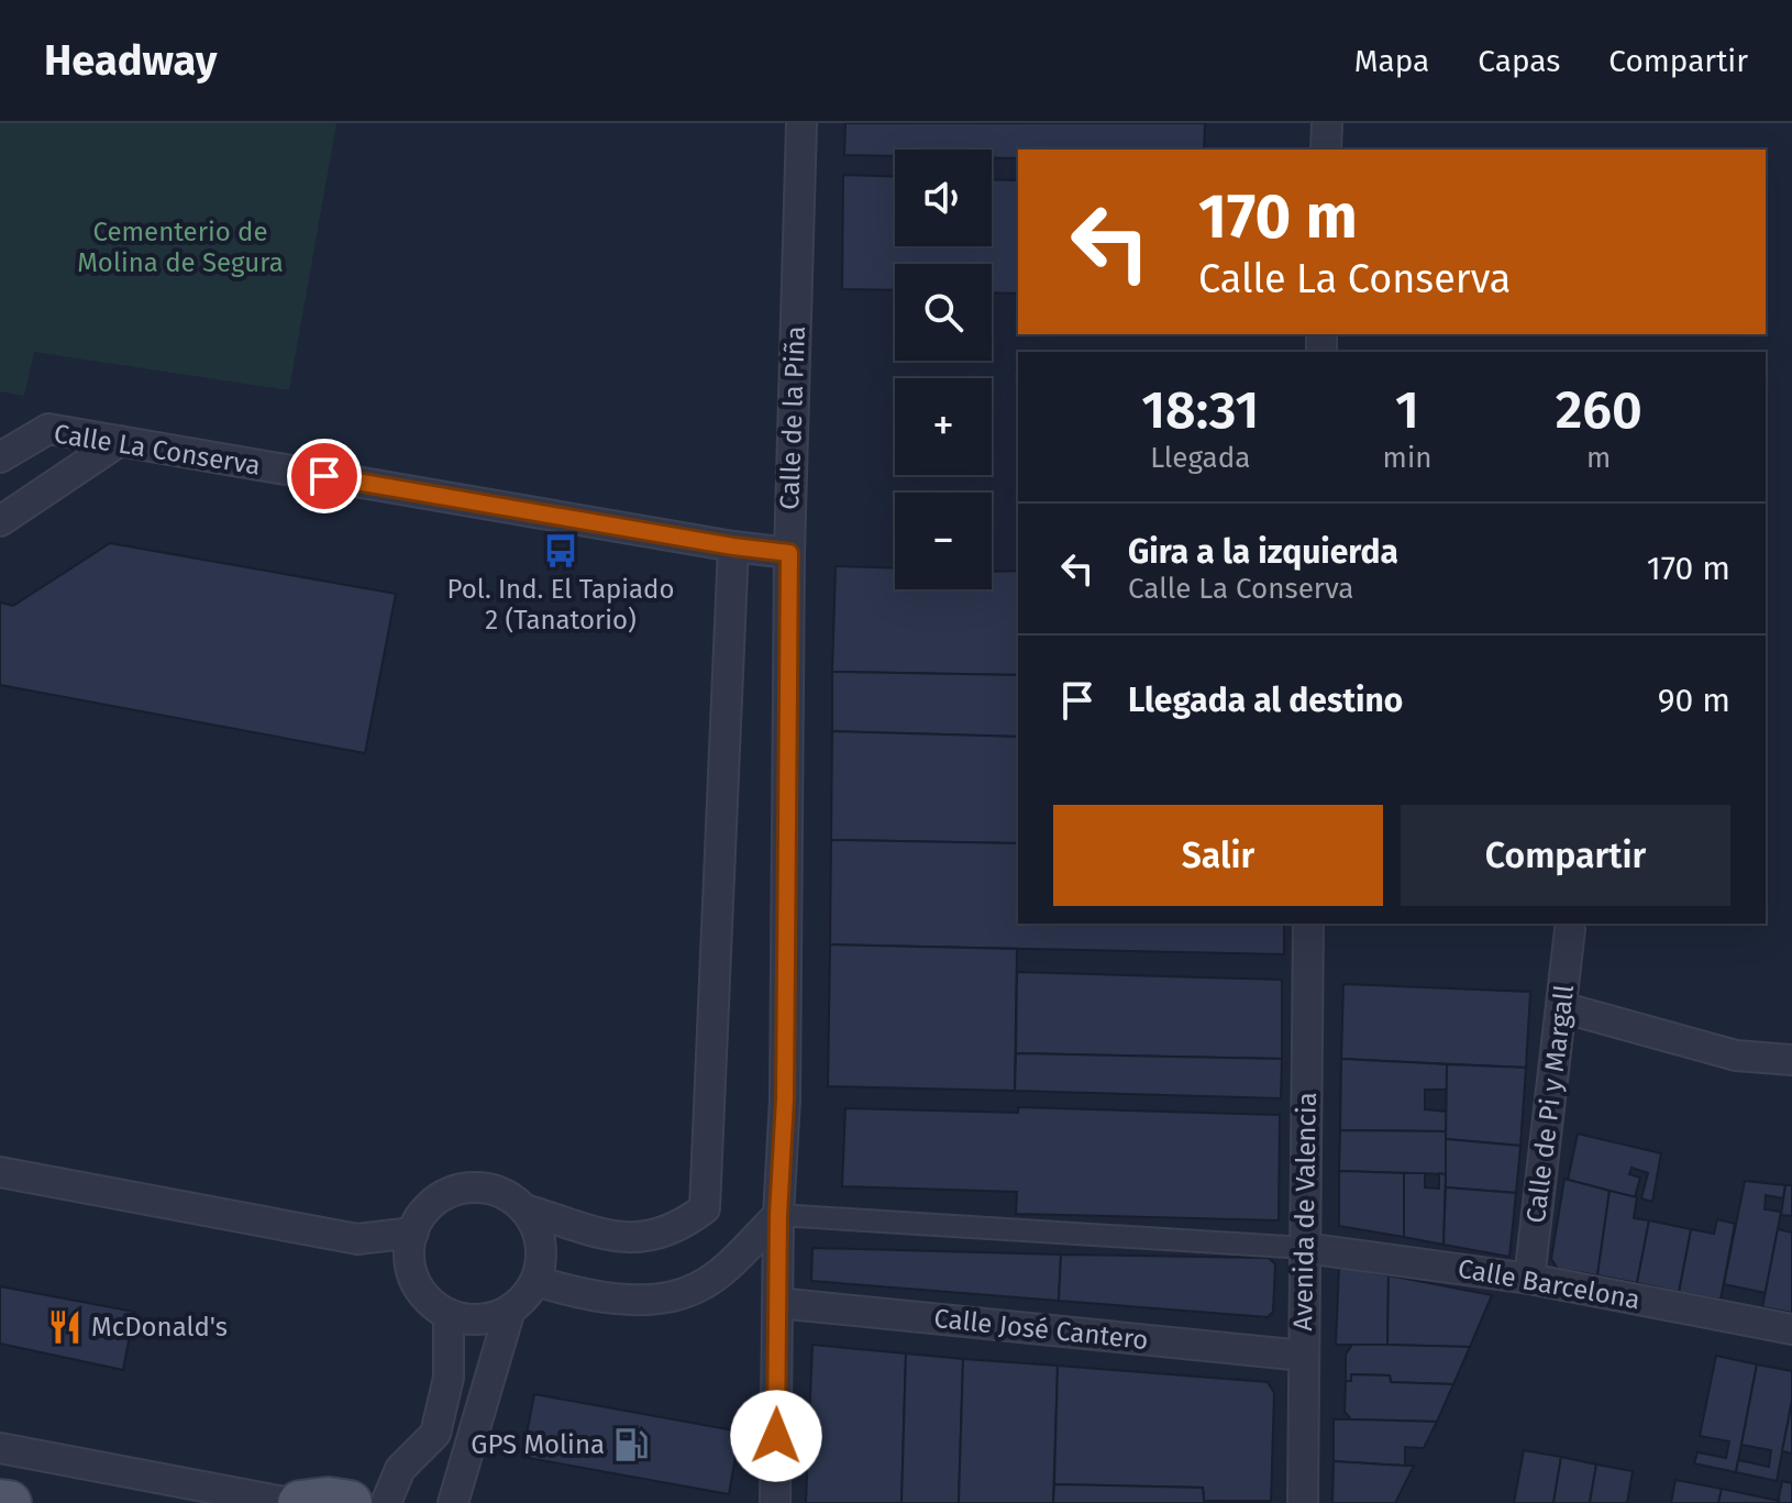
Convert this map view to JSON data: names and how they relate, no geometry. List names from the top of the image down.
{
  "streets": {
    "street": [
      "Calle de la Piña",
      "Calle La Conserva",
      "Calle de Pi y Margall",
      "Avenida de Valencia",
      "Calle Barcelona",
      "Calle José Cantero"
    ]
  },
  "crossings": [
    ["Calle de la Piña", "Calle La Conserva"],
    ["Calle de la Piña", "Calle José Cantero"],
    ["Calle de Pi y Margall", "Calle Barcelona"],
    ["Avenida de Valencia", "Calle Barcelona"],
    ["Avenida de Valencia", "Calle José Cantero"]
  ],
  "parks": ["Cementerio de Molina de Segura"],
  "places": {
    "bus stop": ["Pol. Ind. El Tapiado 2 (Tanatorio)"],
    "restaurant": ["McDonald's"],
    "fuel station": ["GPS Molina"]
  },
  "page": {
    "header": "Headway",
    "nav": ["Mapa", "Capas", "Compartir"],
    "map_buttons": ["+", "−"],
    "turn": ["170 m", "Calle La Conserva"],
    "eta": [
      "18:31",
      "Llegada",
      "1",
      "min",
      "260",
      "m"
    ],
    "list": [
      {
        "name": "Gira a la izquierda",
        "note": "Calle La Conserva",
        "value": "170 m"
      },
      {
        "name": "Llegada al destino",
        "value": "90 m"
      }
    ],
    "buttons": ["Salir", "Compartir"]
  }
}
